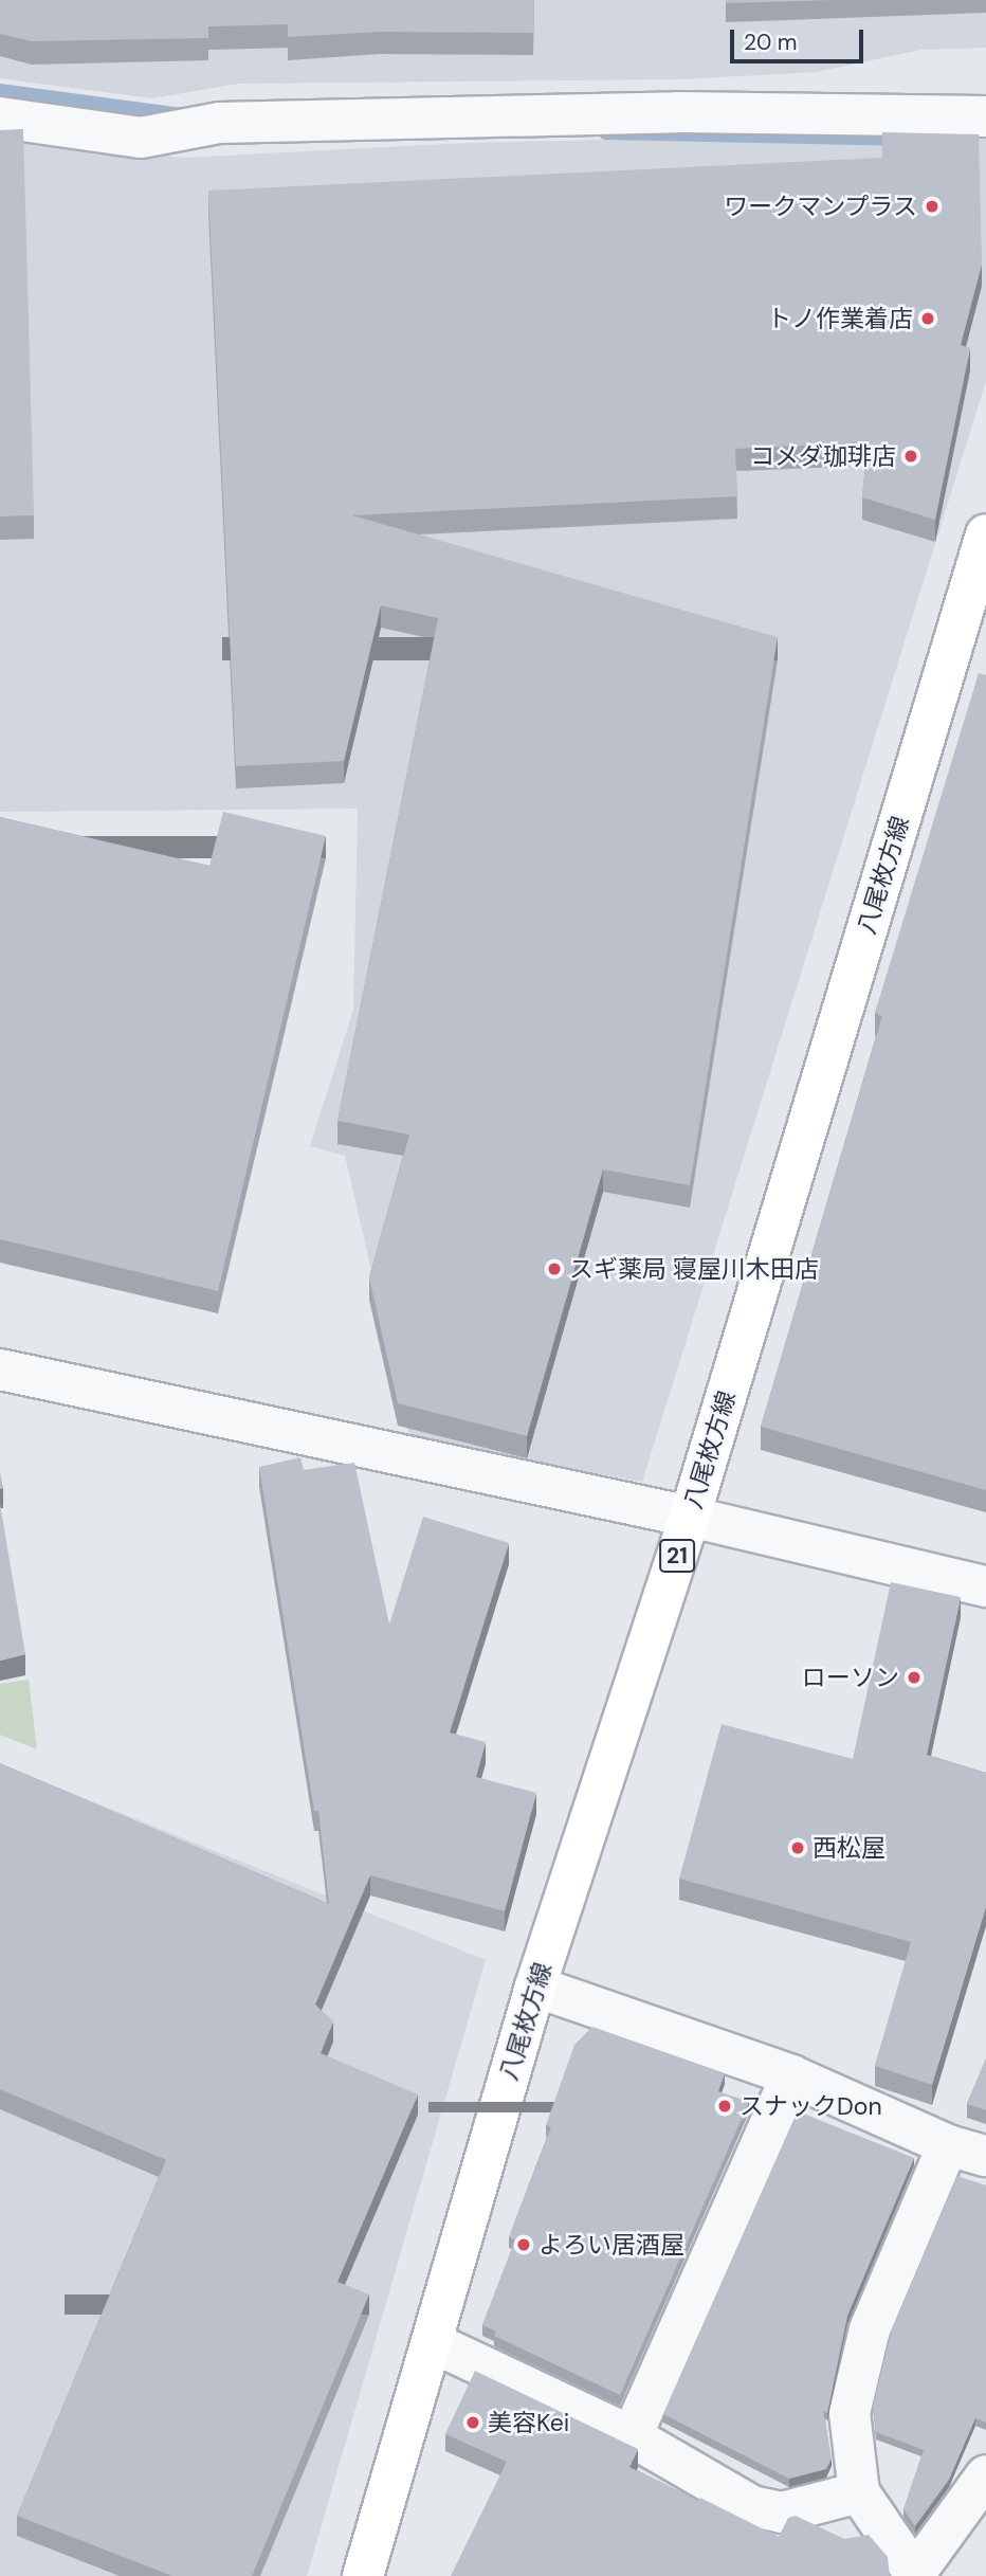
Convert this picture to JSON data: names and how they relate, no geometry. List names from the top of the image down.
{
  "streets": {
    "main road": ["八尾枚方線", "21"]
  },
  "places": [
    "ワークマンプラス",
    "トノ作業着店",
    "コメダ珈琲店",
    "スギ薬局 寝屋川木田店",
    "ローソン",
    "西松屋",
    "スナックDon",
    "よろい居酒屋",
    "美容Kei"
  ],
  "scale_bar": "20 m"
}
